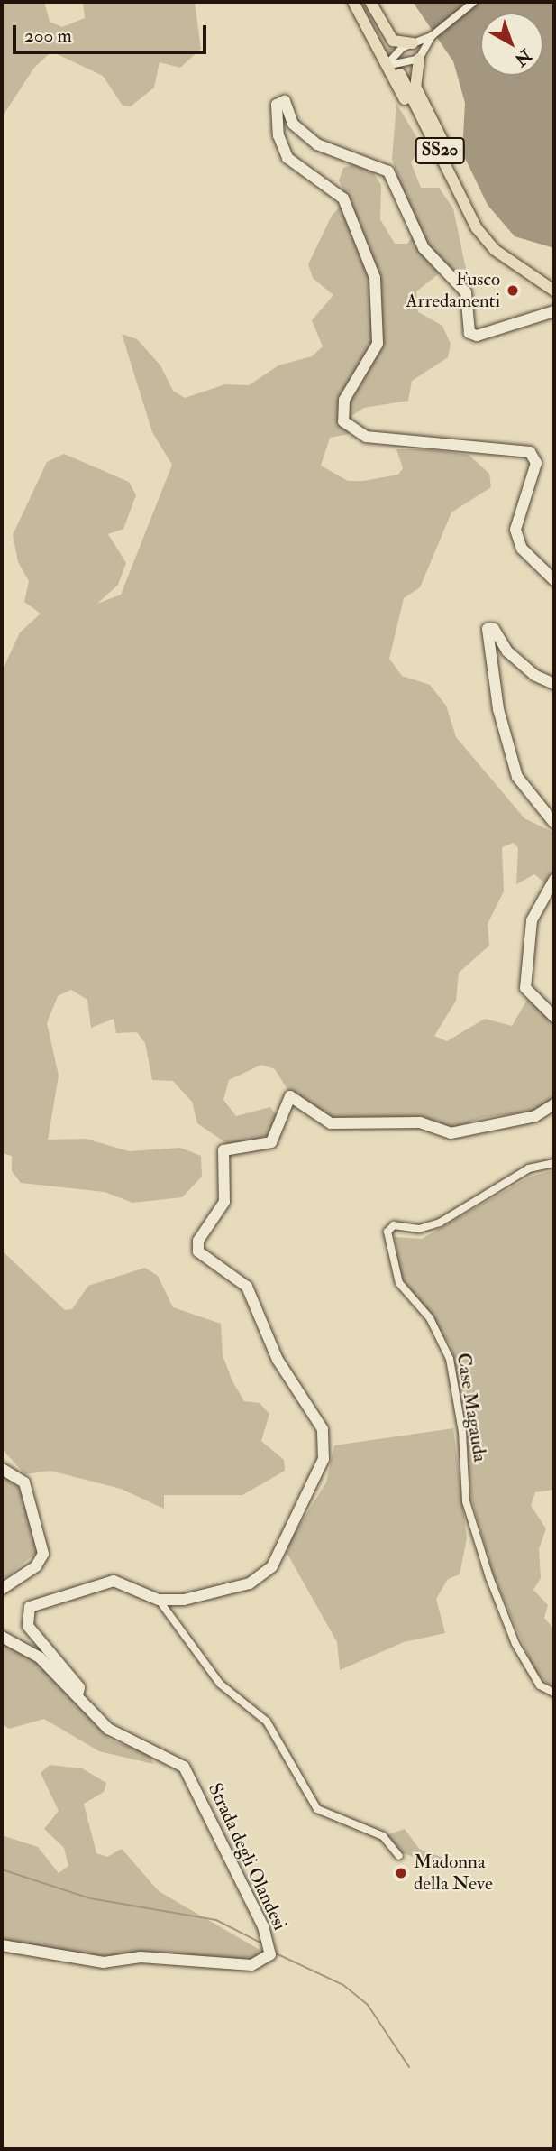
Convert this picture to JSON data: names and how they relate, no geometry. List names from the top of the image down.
{
  "streets": {
    "main road": ["SS20", "Strada degli Olandesi"],
    "street": ["Case Magauda"]
  },
  "places": ["Fusco Arredamenti", "Madonna della Neve"],
  "scale_bar": "200 m",
  "north": "bottom right"
}
